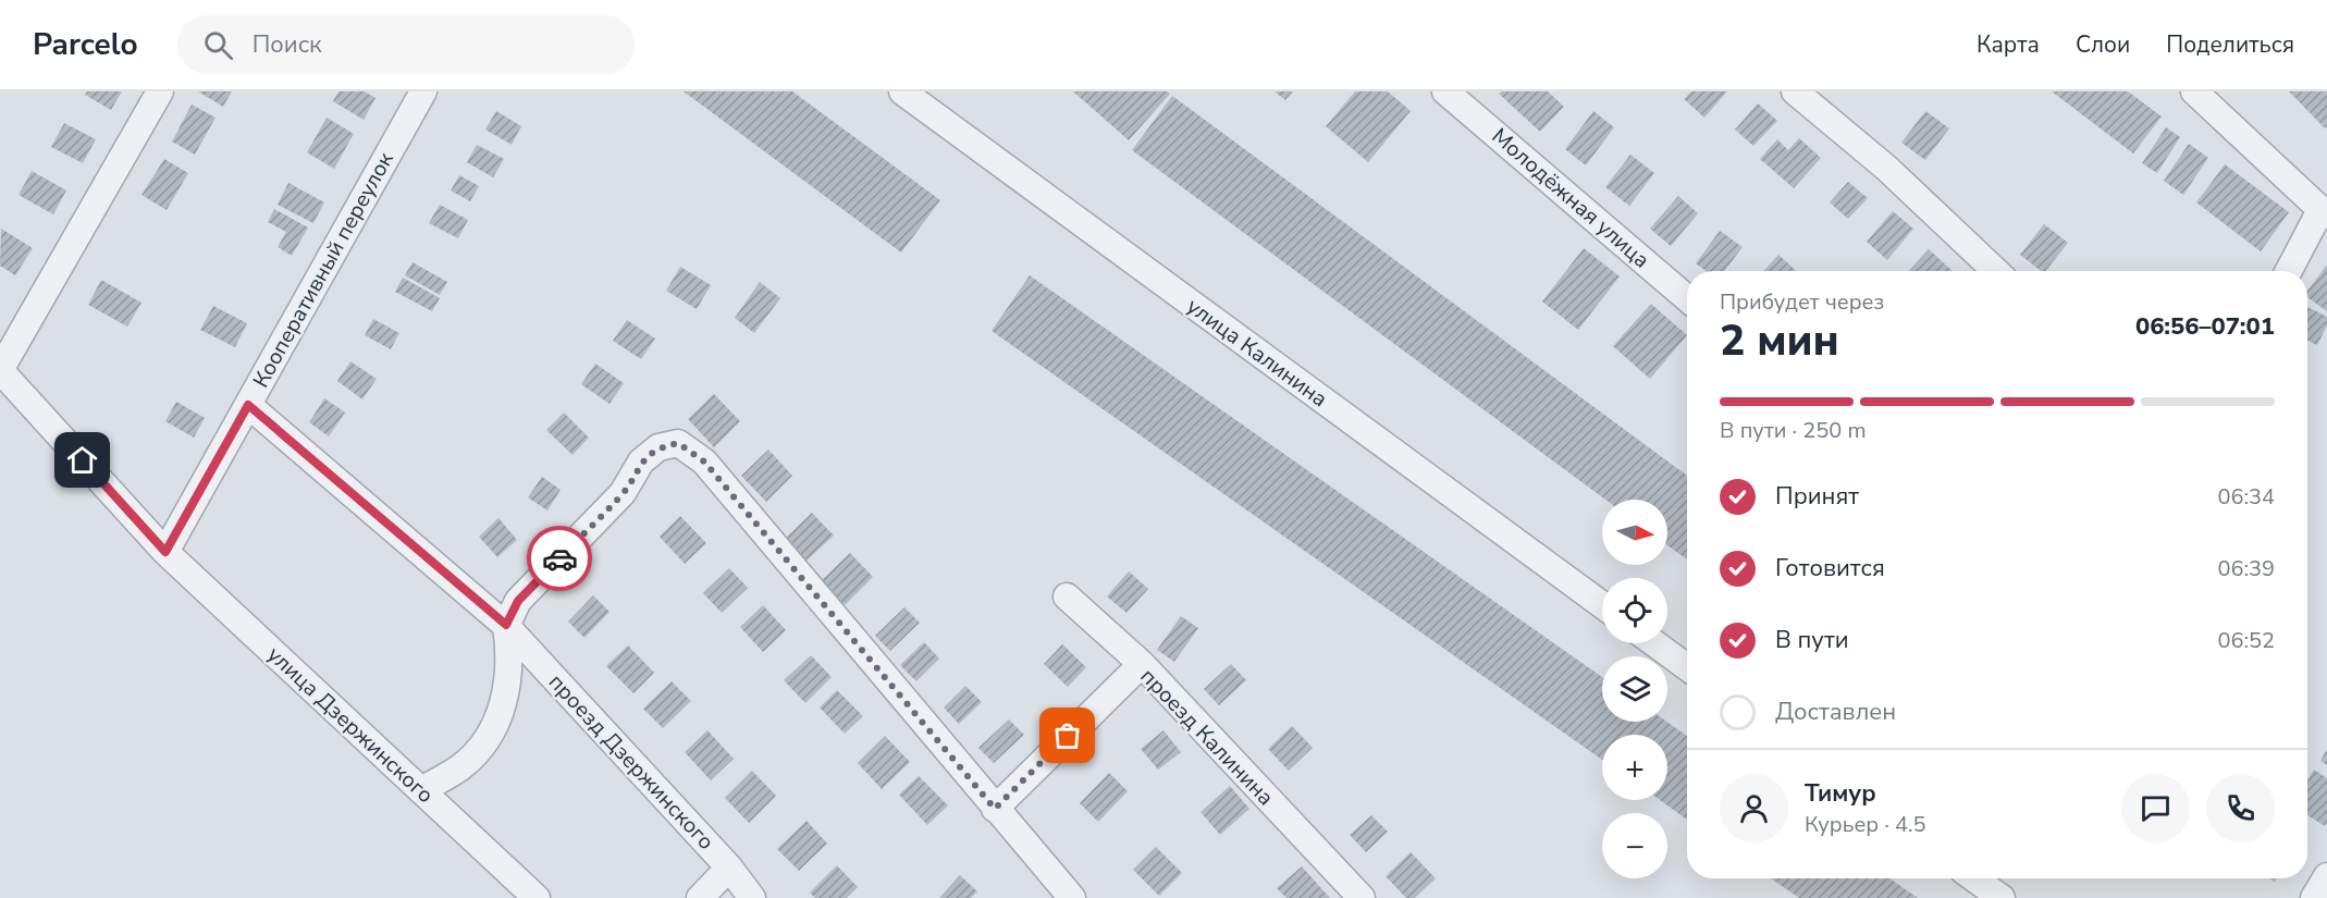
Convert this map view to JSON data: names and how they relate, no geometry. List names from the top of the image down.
{
  "streets": {
    "street": [
      "Молодёжная улица",
      "Кооперативный переулок",
      "улица Калинина",
      "улица Дзержинского",
      "проезд Калинина",
      "проезд Дзержинского"
    ]
  },
  "crossings": [
    ["Кооперативный переулок", "улица Дзержинского"],
    ["Кооперативный переулок", "проезд Дзержинского"]
  ],
  "north": "right",
  "page": {
    "header": "Parcelo",
    "search": "Поиск",
    "nav": ["Карта", "Слои", "Поделиться"],
    "heading": ["2 мин", "Прибудет через", "06:56–07:01"],
    "panel": ["Тимур", "Курьер · 4.5"],
    "bar": "В пути · 250 m",
    "list": [
      ["Принят", "06:34"],
      ["Готовится", "06:39"],
      ["В пути", "06:52"],
      "Доставлен"
    ],
    "map_buttons": ["+", "−"]
  }
}
